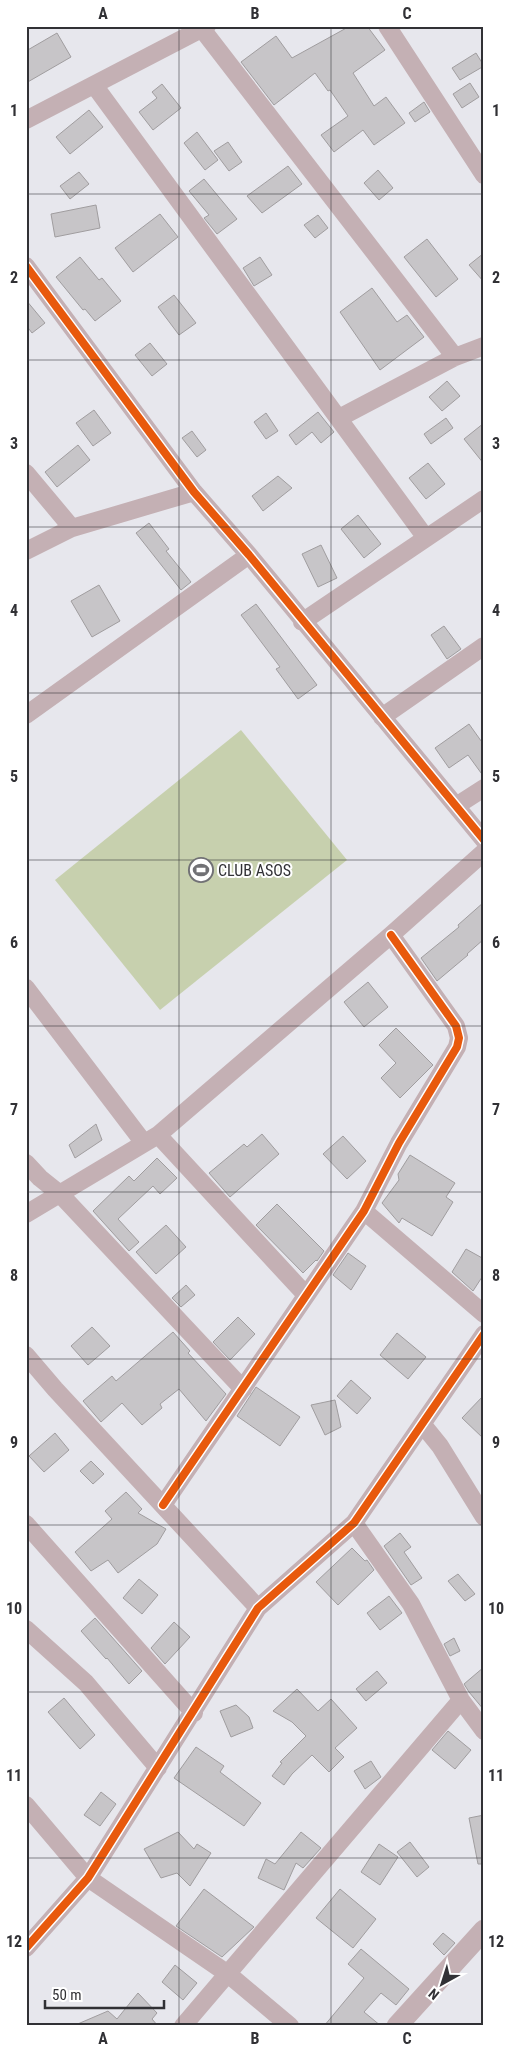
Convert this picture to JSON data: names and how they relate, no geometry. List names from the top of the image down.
{
  "places": {
    "sports": ["CLUB ASOS"]
  },
  "scale_bar": "50 m",
  "north": "bottom left",
  "grid": {
    "columns": ["A", "B", "C"],
    "rows": [
      "1",
      "2",
      "3",
      "4",
      "5",
      "6",
      "7",
      "8",
      "9",
      "10",
      "11",
      "12"
    ]
  }
}
